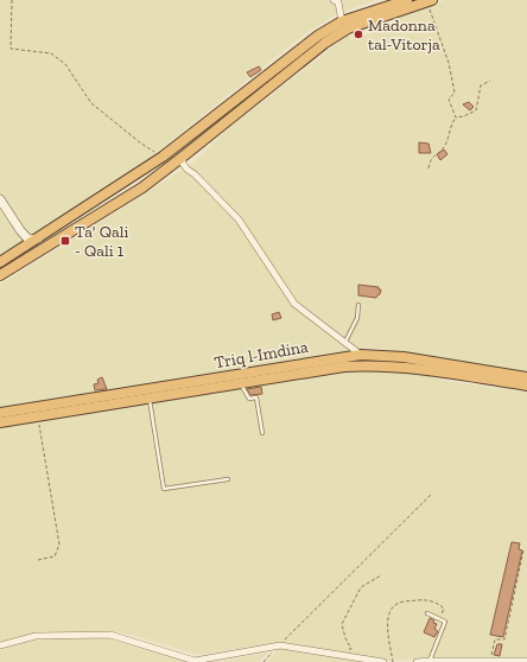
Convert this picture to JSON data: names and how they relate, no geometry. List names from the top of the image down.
{
  "streets": {
    "highway": ["Triq l-Imdina"]
  },
  "places": {
    "other": ["Madonna tal-Vitorja"],
    "transit": ["Ta' Qali - Qali 1"]
  }
}
